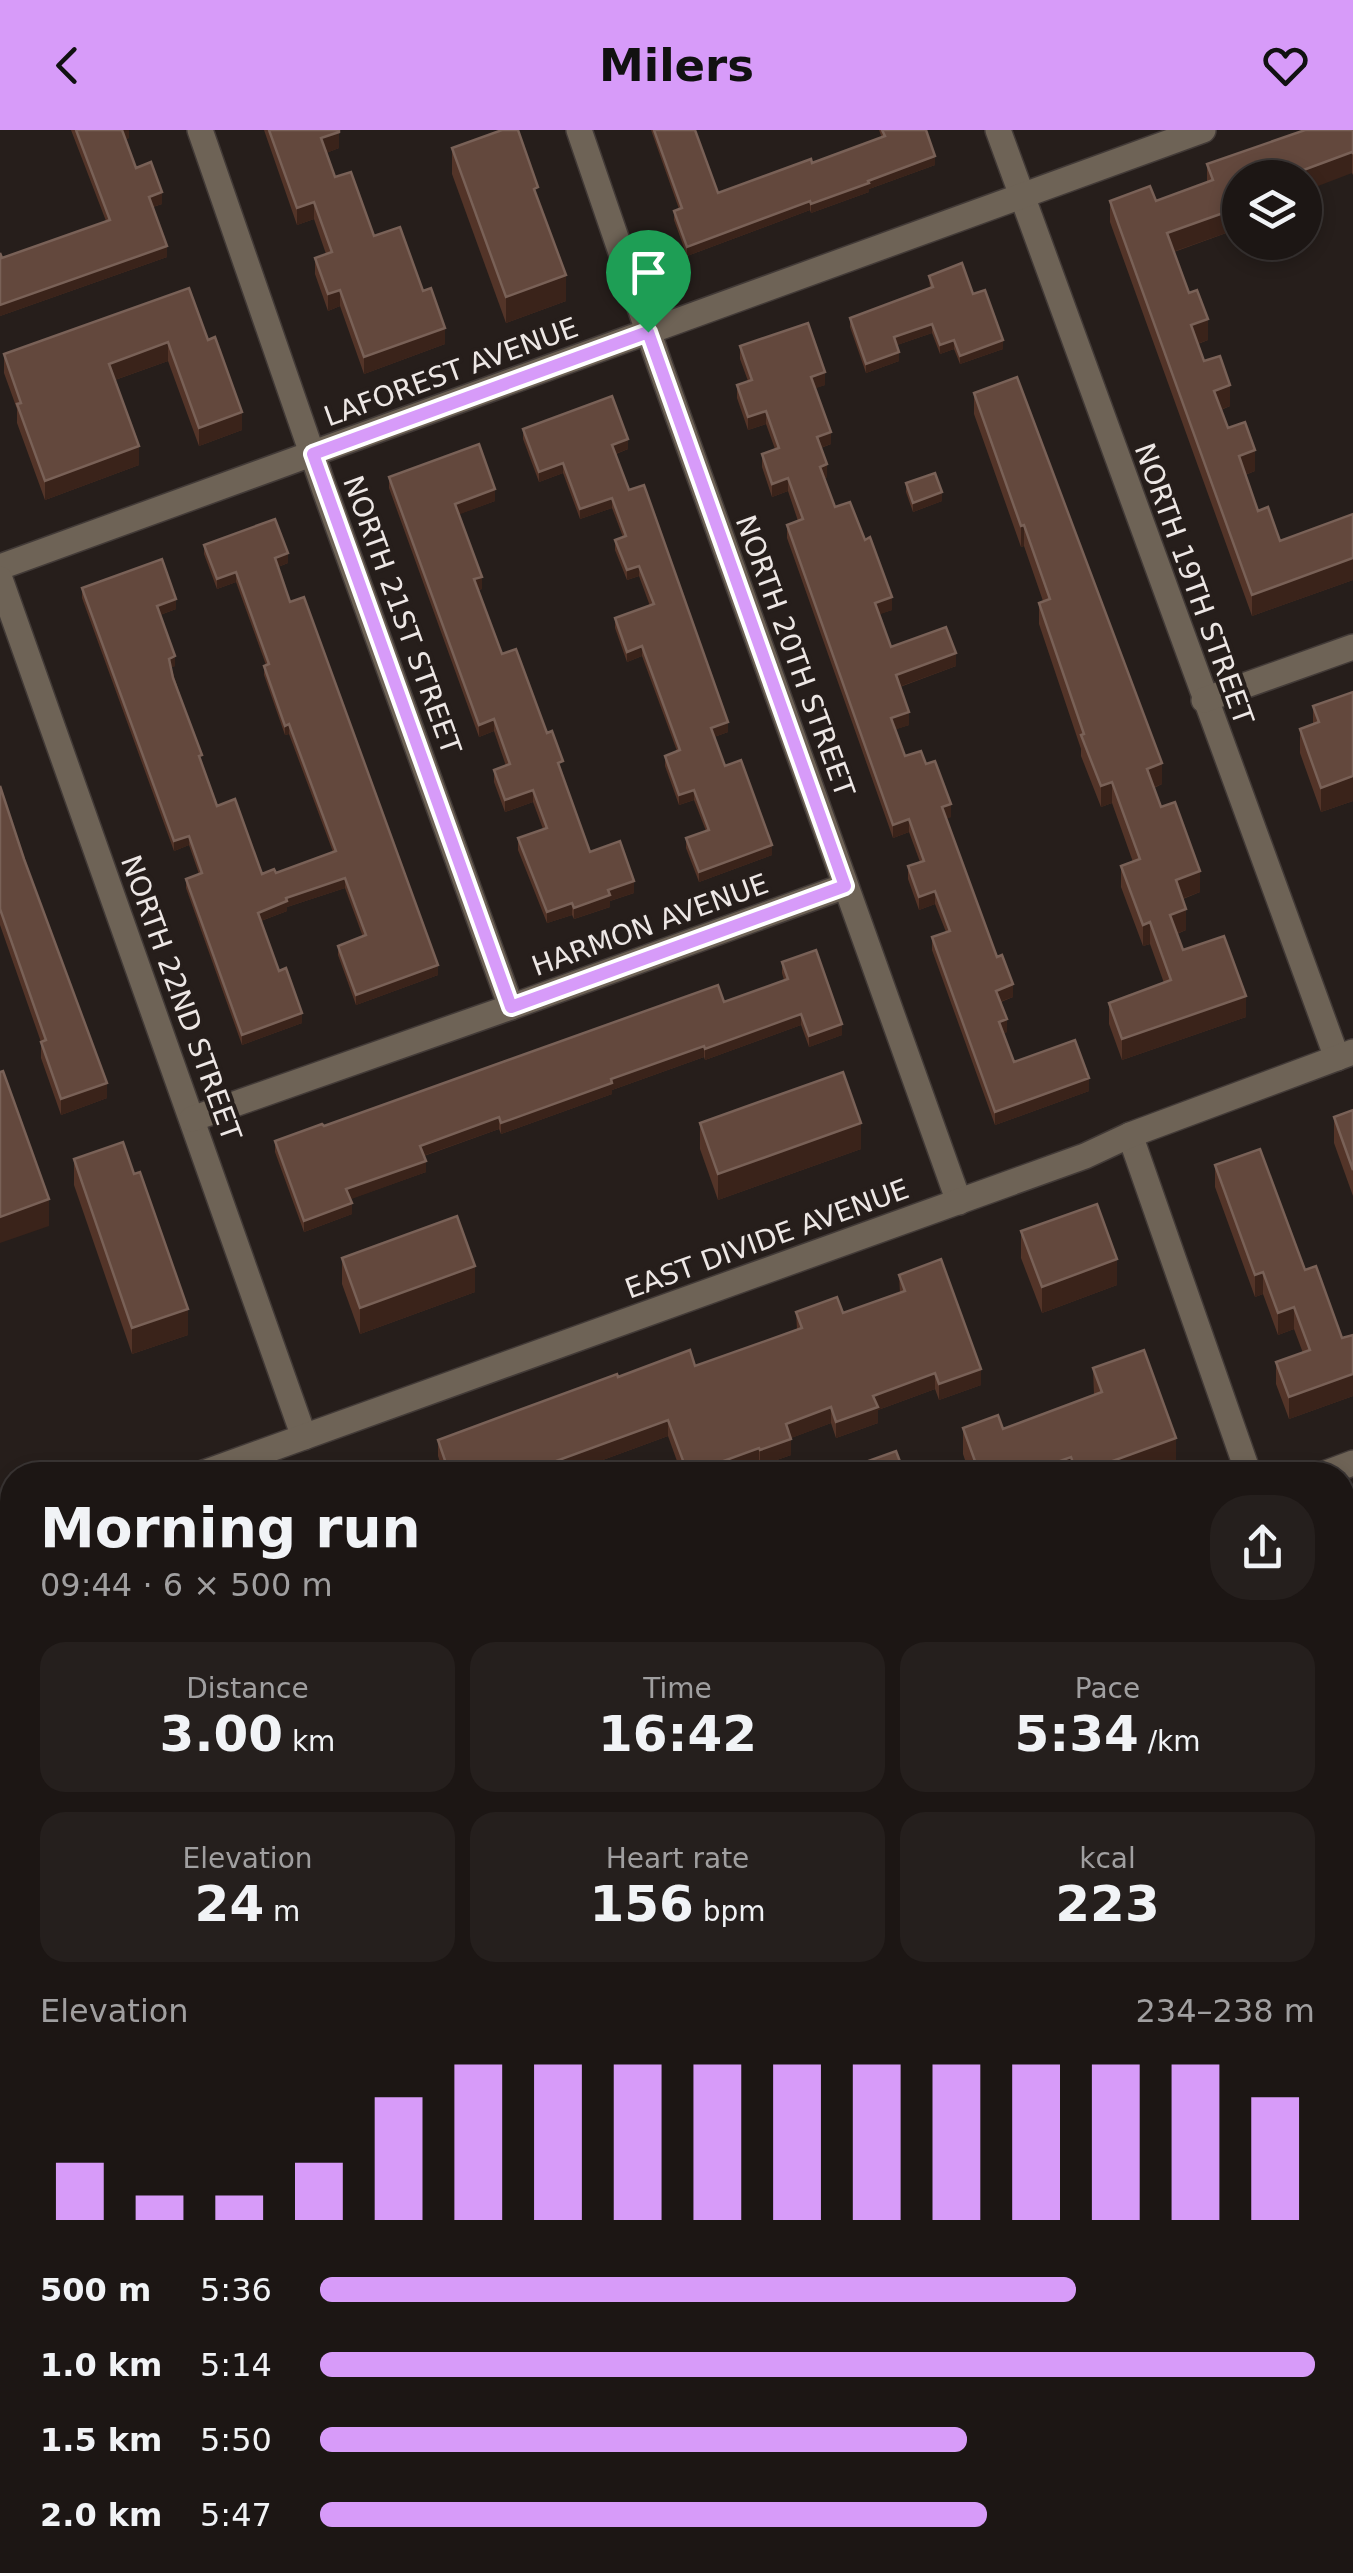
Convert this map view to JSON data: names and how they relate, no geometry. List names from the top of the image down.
{
  "streets": {
    "street": [
      "LAFOREST AVENUE",
      "NORTH 19TH STREET",
      "NORTH 21ST STREET",
      "NORTH 20TH STREET",
      "HARMON AVENUE",
      "NORTH 22ND STREET",
      "EAST DIVIDE AVENUE"
    ]
  },
  "crossings": [
    ["LAFOREST AVENUE", "NORTH 19TH STREET"],
    ["LAFOREST AVENUE", "NORTH 21ST STREET"],
    ["LAFOREST AVENUE", "NORTH 20TH STREET"],
    ["NORTH 19TH STREET", "EAST DIVIDE AVENUE"],
    ["NORTH 21ST STREET", "HARMON AVENUE"],
    ["NORTH 20TH STREET", "HARMON AVENUE"],
    ["NORTH 20TH STREET", "EAST DIVIDE AVENUE"],
    ["HARMON AVENUE", "NORTH 22ND STREET"],
    ["NORTH 22ND STREET", "EAST DIVIDE AVENUE"]
  ],
  "page": {
    "header": "Milers",
    "heading": ["Morning run", "09:44 · 6 × 500 m"],
    "stats": [
      ["Distance", "3.00 km"],
      ["Time", "16:42"],
      ["Pace", "5:34 /km"],
      ["Elevation", "24 m"],
      ["Heart rate", "156 bpm"],
      ["kcal", "223"]
    ],
    "chart": ["Elevation", "234–238 m"],
    "list": [
      {
        "name": "500 m",
        "note": "5:36"
      },
      {
        "name": "1.0 km",
        "note": "5:14"
      },
      {
        "name": "1.5 km",
        "note": "5:50"
      },
      {
        "name": "2.0 km",
        "note": "5:47"
      }
    ]
  }
}
